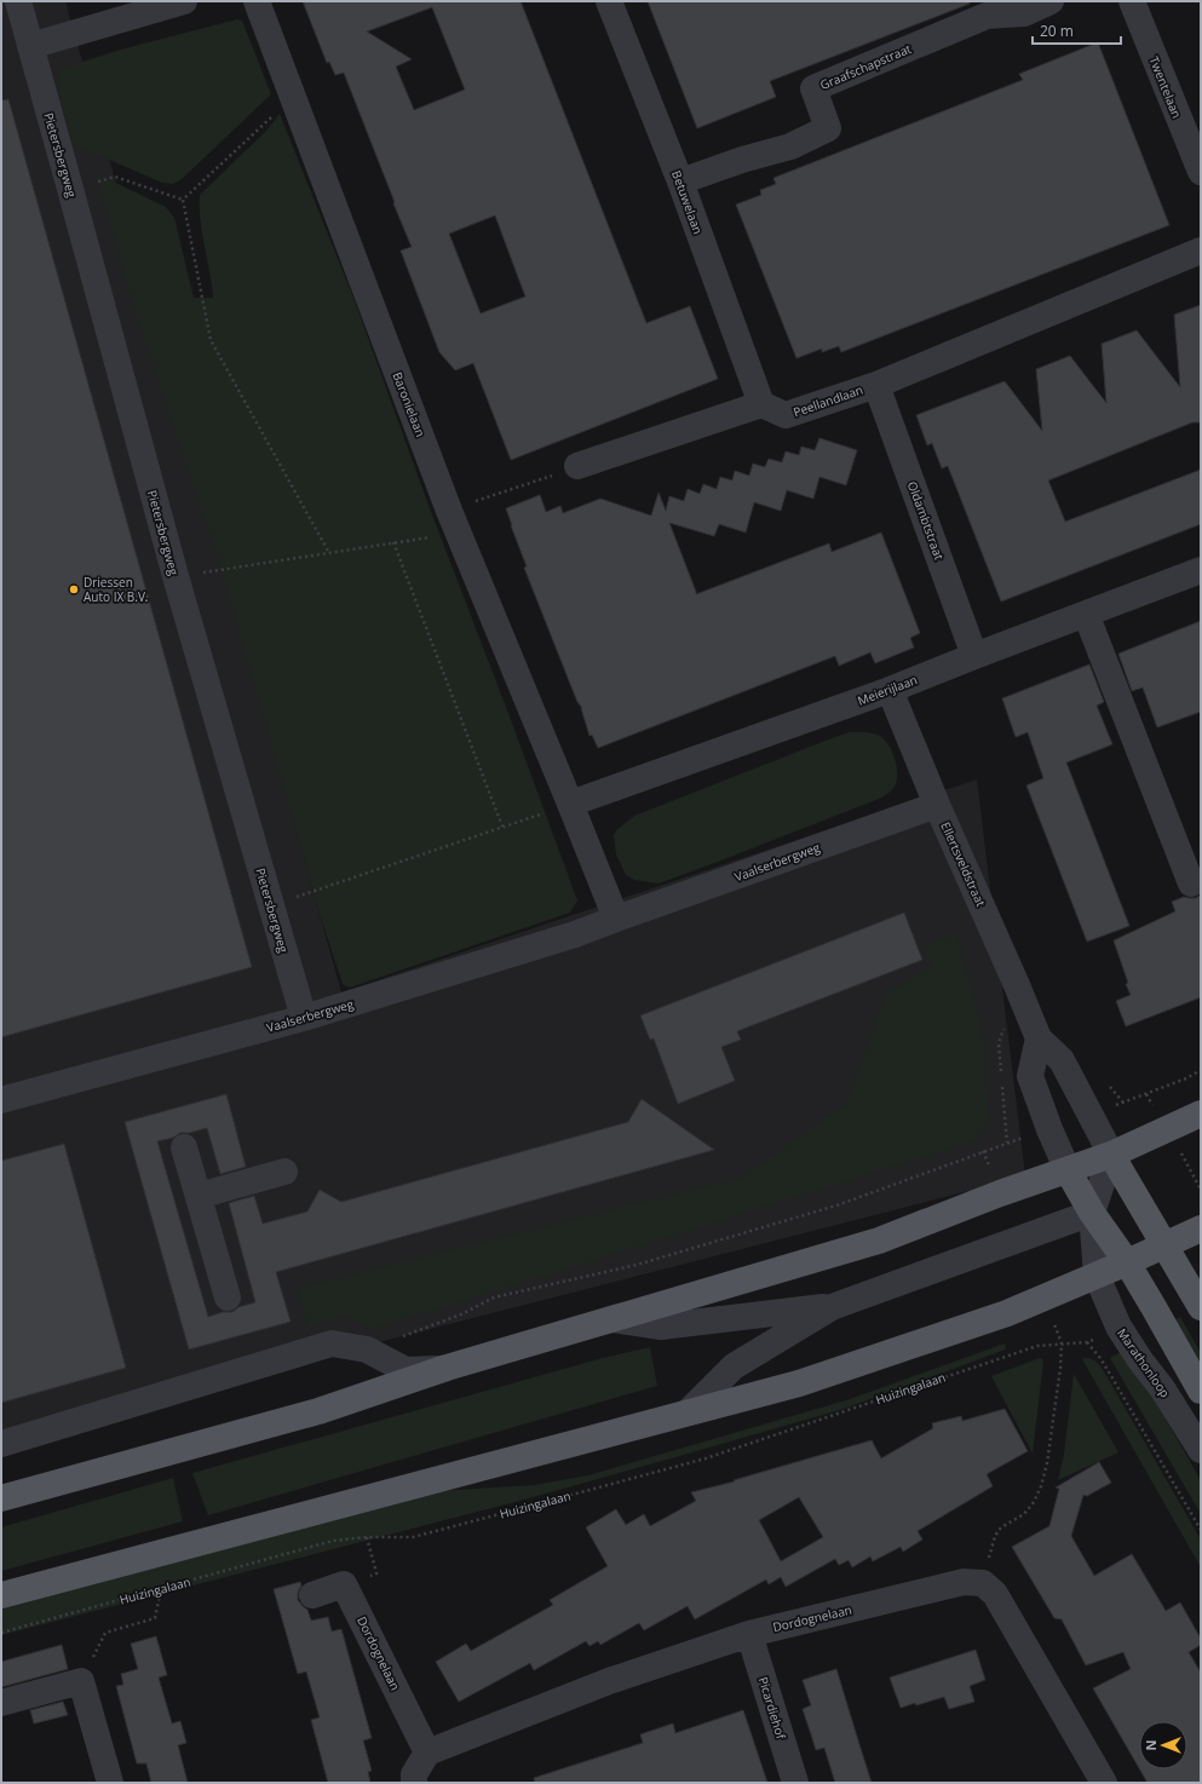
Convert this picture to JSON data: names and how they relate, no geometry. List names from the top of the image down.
{
  "streets": {
    "street": [
      "Graafschapstraat",
      "Twentelaan",
      "Pietersbergweg",
      "Betuwelaan",
      "Peellandlaan",
      "Baronielaan",
      "Oldambtstraat",
      "Meierijlaan",
      "Vaalserbergweg",
      "Ellertsveldstraat",
      "Marathonloop",
      "Dordognelaan",
      "Picardiehof"
    ],
    "path": ["Huizingalaan"]
  },
  "crossings": [
    ["Graafschapstraat", "Betuwelaan"],
    ["Pietersbergweg", "Vaalserbergweg"],
    ["Betuwelaan", "Peellandlaan"],
    ["Peellandlaan", "Oldambtstraat"],
    ["Baronielaan", "Meierijlaan"],
    ["Oldambtstraat", "Meierijlaan"],
    ["Meierijlaan", "Ellertsveldstraat"],
    ["Vaalserbergweg", "Ellertsveldstraat"],
    ["Huizingalaan", "Dordognelaan"],
    ["Dordognelaan", "Picardiehof"]
  ],
  "places": ["Driessen Auto IX B.V."],
  "scale_bar": "20 m",
  "north": "left"
}
